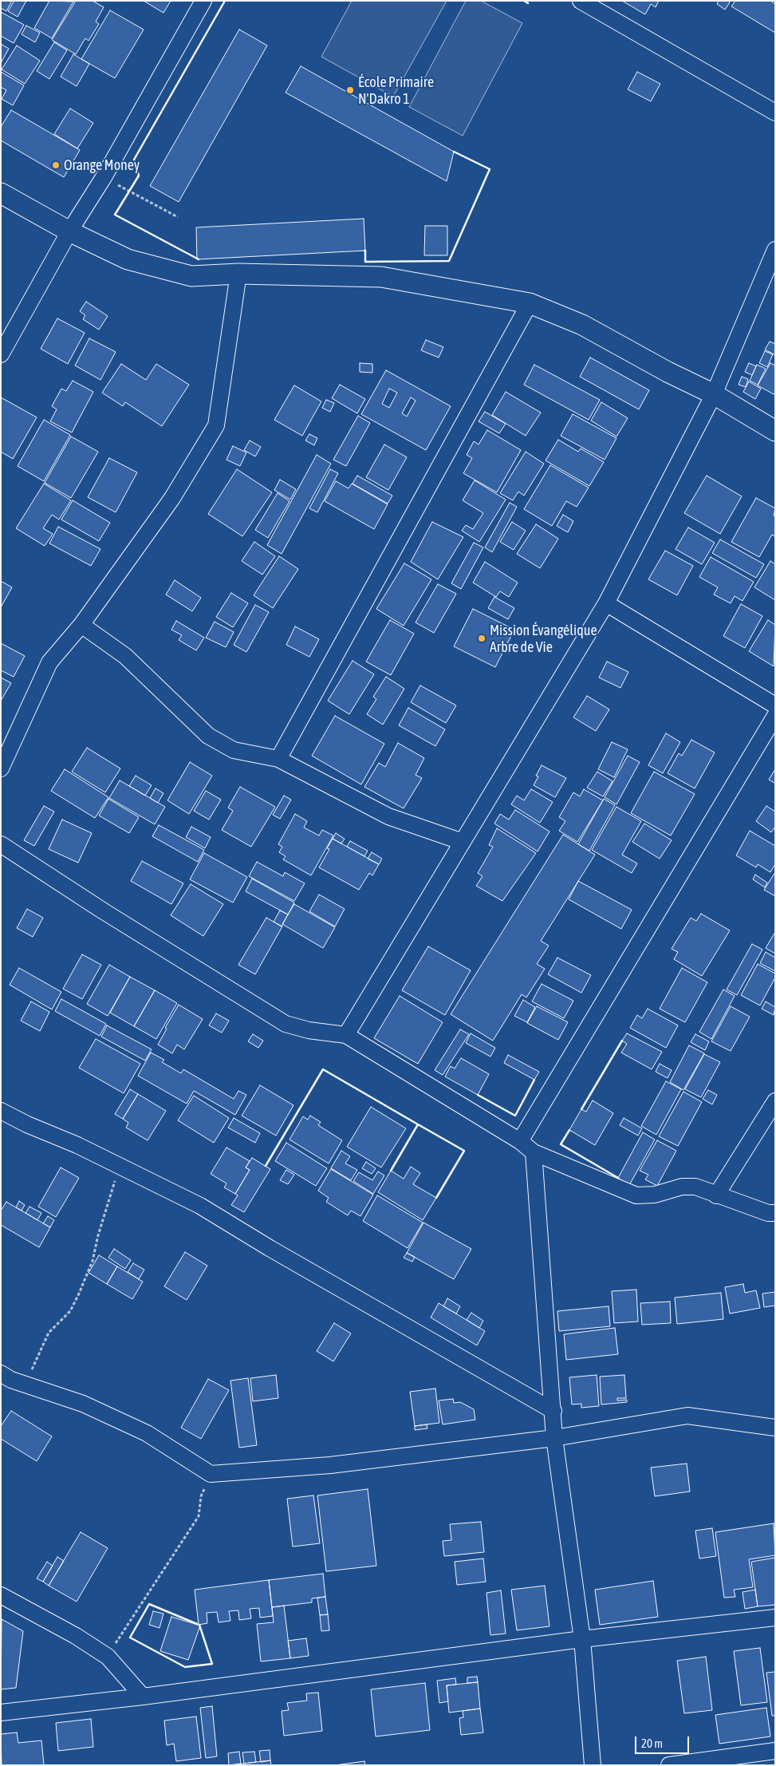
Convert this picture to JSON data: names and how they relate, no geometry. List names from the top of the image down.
{
  "places": ["École Primaire N'Dakro 1", "Orange Money", "Mission Évangélique Arbre de Vie"],
  "scale_bar": "20 m"
}
